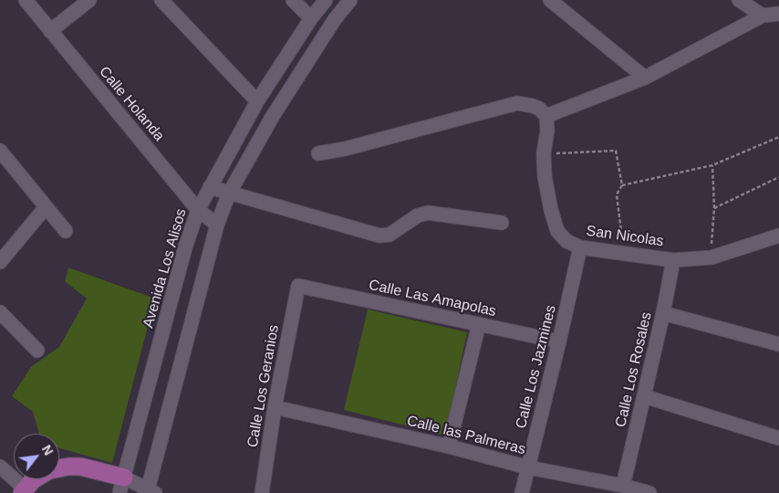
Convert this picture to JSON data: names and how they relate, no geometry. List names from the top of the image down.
{
  "streets": {
    "street": [
      "Calle Holanda",
      "San Nicolas",
      "Avenida Los Alisos",
      "Calle Las Amapolas",
      "Calle Los Jazmines",
      "Calle Los Rosales",
      "Calle Los Geranios",
      "Calle las Palmeras"
    ]
  },
  "crossings": [
    ["Calle Holanda", "Avenida Los Alisos"],
    ["San Nicolas", "Calle Los Jazmines"],
    ["San Nicolas", "Calle Los Rosales"],
    ["Calle Las Amapolas", "Calle Los Jazmines"],
    ["Calle Las Amapolas", "Calle Los Geranios"],
    ["Calle Los Jazmines", "Calle las Palmeras"],
    ["Calle Los Rosales", "Calle las Palmeras"],
    ["Calle Los Geranios", "Calle las Palmeras"]
  ],
  "north": "top right"
}
